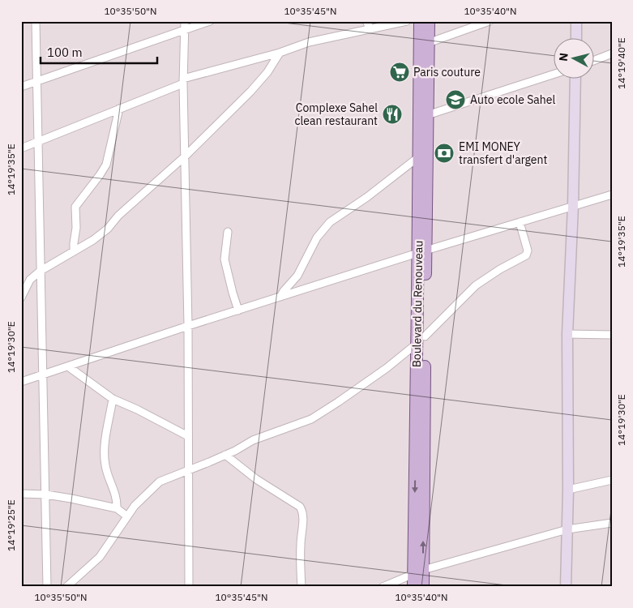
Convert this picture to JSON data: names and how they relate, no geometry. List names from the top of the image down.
{
  "streets": {
    "main road": ["Boulevard du Renouveau"]
  },
  "places": {
    "supermarket": ["Paris couture"],
    "school or university": ["Auto ecole Sahel"],
    "restaurant": ["Complexe Sahel clean restaurant"],
    "bank": ["EMI MONEY transfert d'argent"]
  },
  "scale_bar": "100 m",
  "north": "left",
  "coordinates": [
    "10°35'50\"N",
    "10°35'45\"N",
    "10°35'40\"N",
    "14°19'40\"E",
    "14°19'35\"E",
    "14°19'30\"E",
    "14°19'25\"E"
  ]
}
